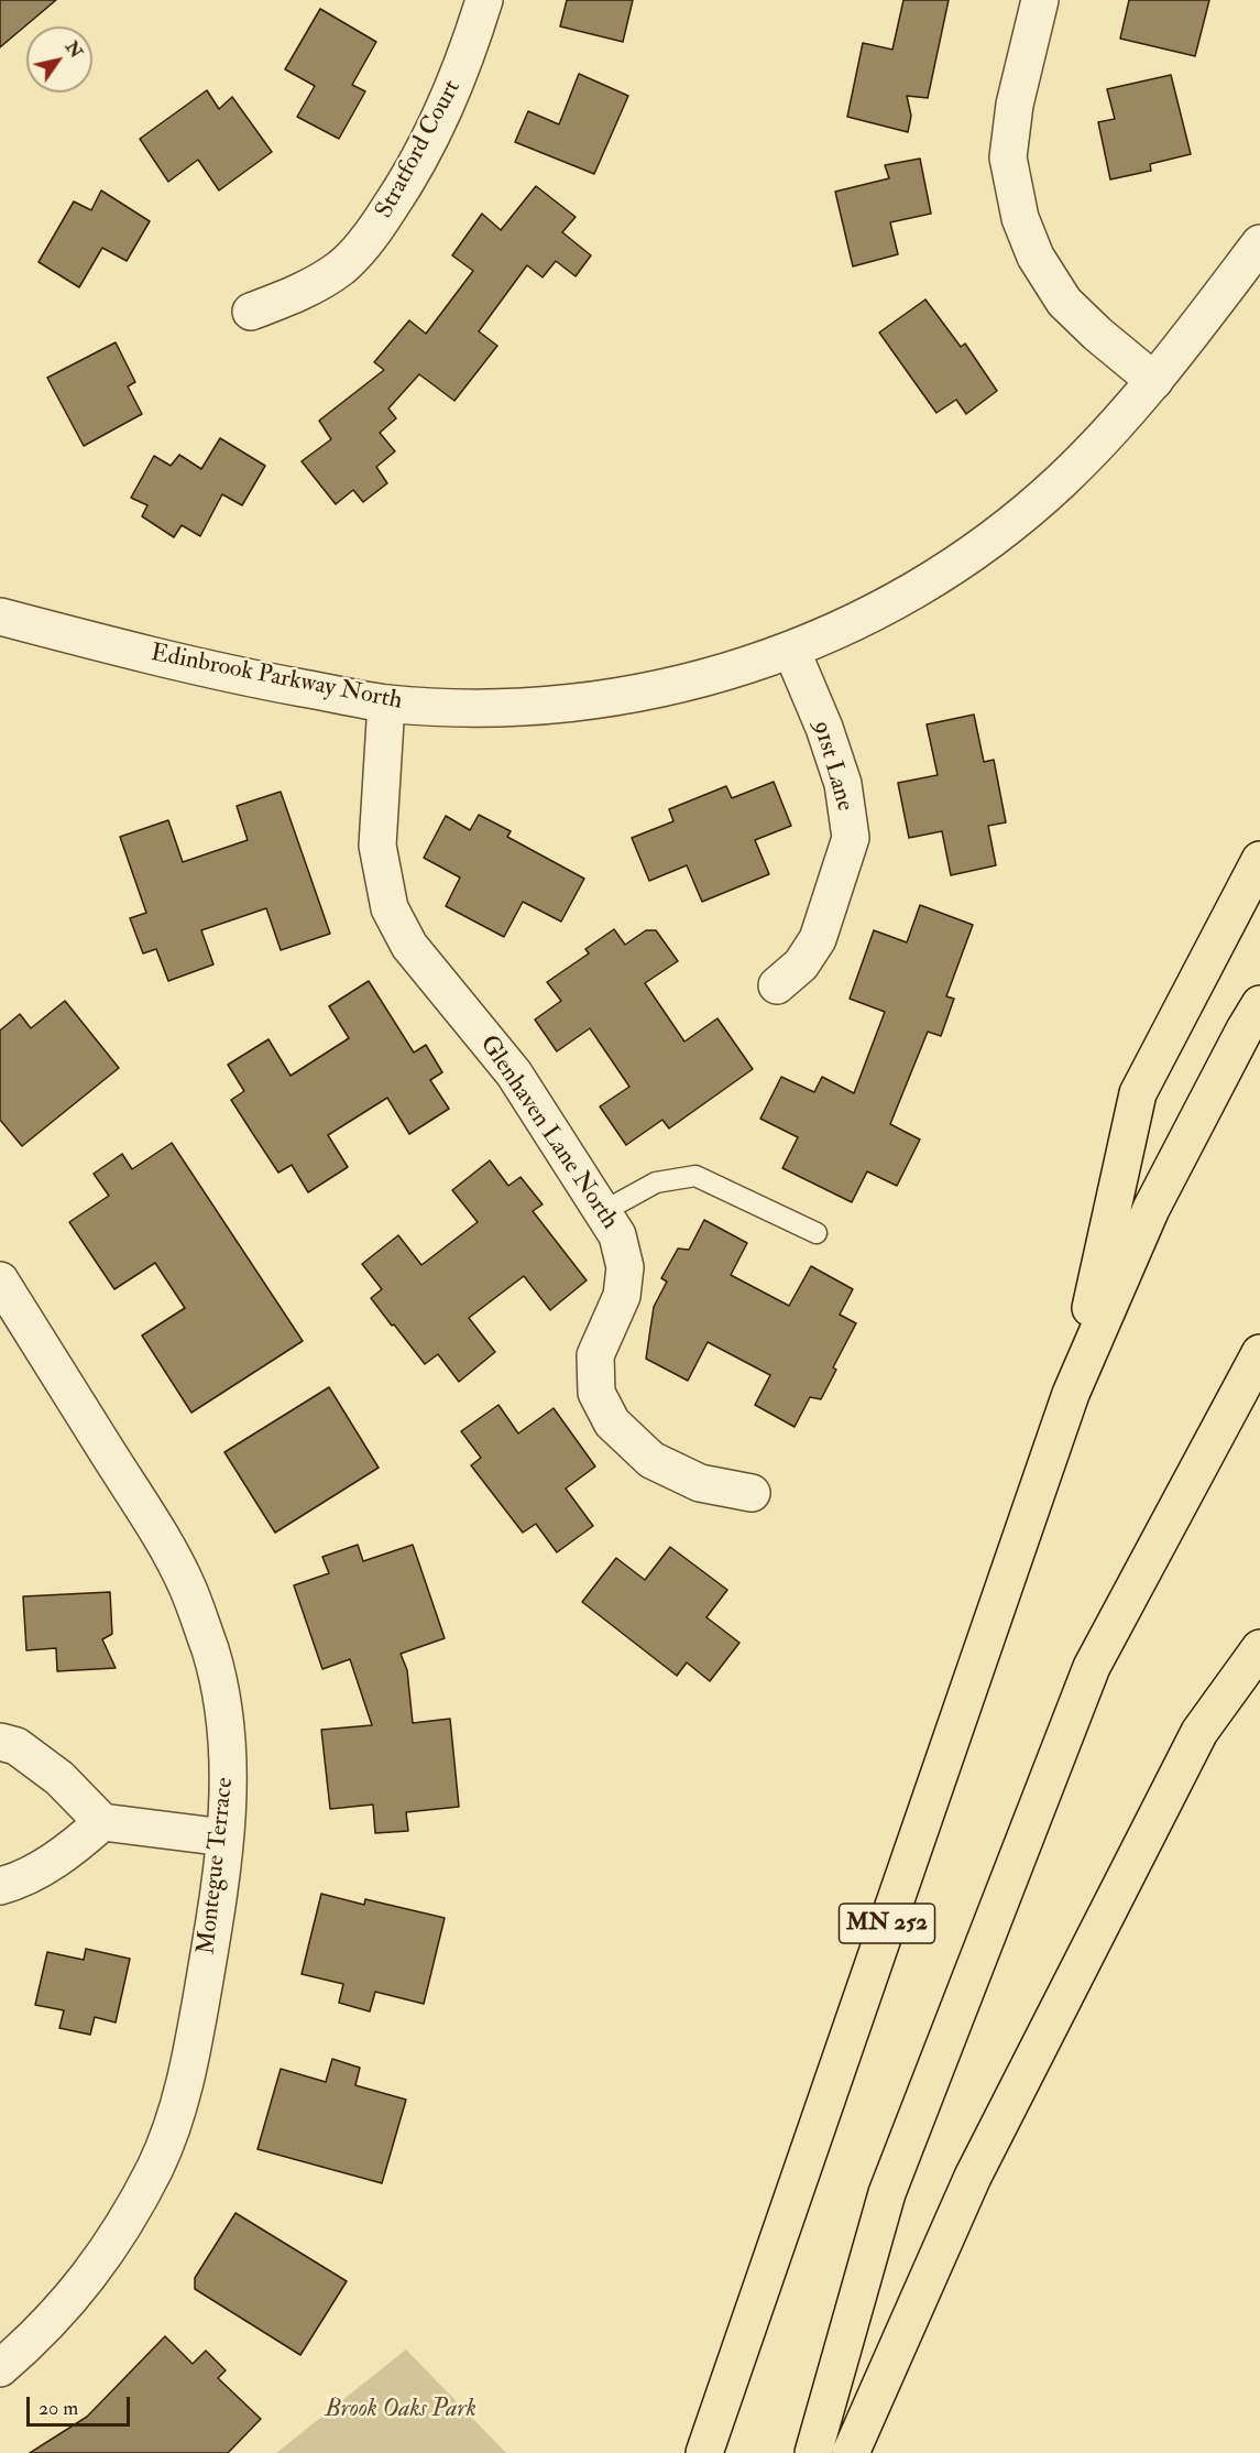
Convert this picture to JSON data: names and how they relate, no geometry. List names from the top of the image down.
{
  "streets": {
    "highway": ["MN 252"],
    "street": [
      "Stratford Court",
      "Edinbrook Parkway North",
      "91st Lane",
      "Glenhaven Lane North",
      "Montegue Terrace"
    ]
  },
  "crossings": [
    ["Edinbrook Parkway North", "91st Lane"],
    ["Edinbrook Parkway North", "Glenhaven Lane North"]
  ],
  "parks": ["Brook Oaks Park"],
  "scale_bar": "20 m",
  "north": "top right"
}
